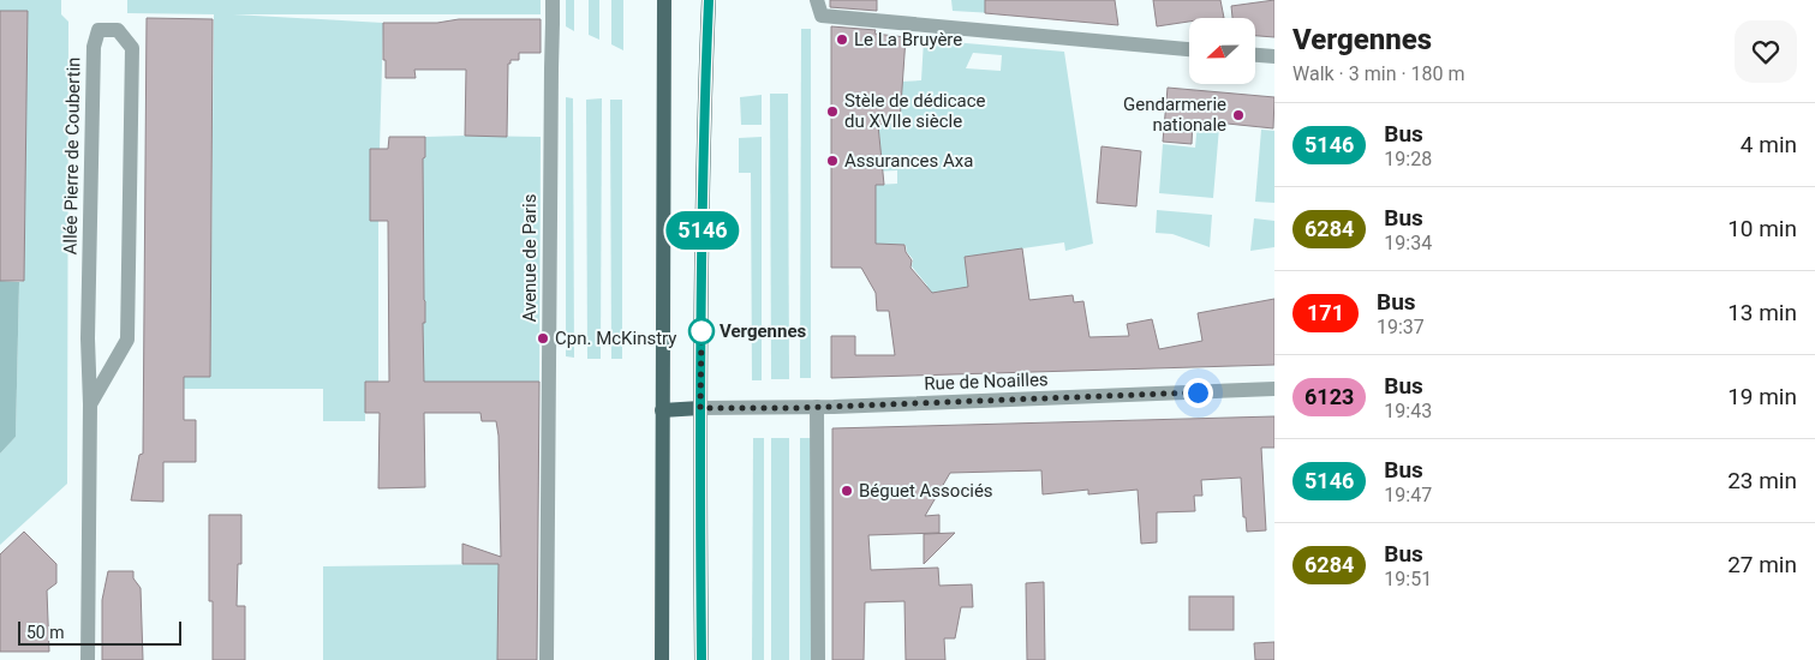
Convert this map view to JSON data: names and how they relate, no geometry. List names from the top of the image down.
{
  "streets": {
    "street": ["Allée Pierre de Coubertin", "Avenue de Paris", "Rue de Noailles"]
  },
  "places": [
    "Le La Bruyère",
    "Stèle de dédicace du XVIIe siècle",
    "Gendarmerie nationale",
    "Assurances Axa",
    "Vergennes",
    "Cpn. McKinstry",
    "Béguet Associés"
  ],
  "lines": ["bus line 5146"],
  "scale_bar": "50 m",
  "north": "left",
  "page": {
    "on_map": "5146",
    "heading": ["Vergennes", "Walk · 3 min · 180 m"],
    "list": [
      {
        "mark": "5146",
        "name": "Bus",
        "note": "19:28",
        "value": "4 min"
      },
      {
        "mark": "6284",
        "name": "Bus",
        "note": "19:34",
        "value": "10 min"
      },
      {
        "mark": "171",
        "name": "Bus",
        "note": "19:37",
        "value": "13 min"
      },
      {
        "mark": "6123",
        "name": "Bus",
        "note": "19:43",
        "value": "19 min"
      },
      {
        "mark": "5146",
        "name": "Bus",
        "note": "19:47",
        "value": "23 min"
      },
      {
        "mark": "6284",
        "name": "Bus",
        "note": "19:51",
        "value": "27 min"
      }
    ],
    "scale": "50 m"
  }
}
